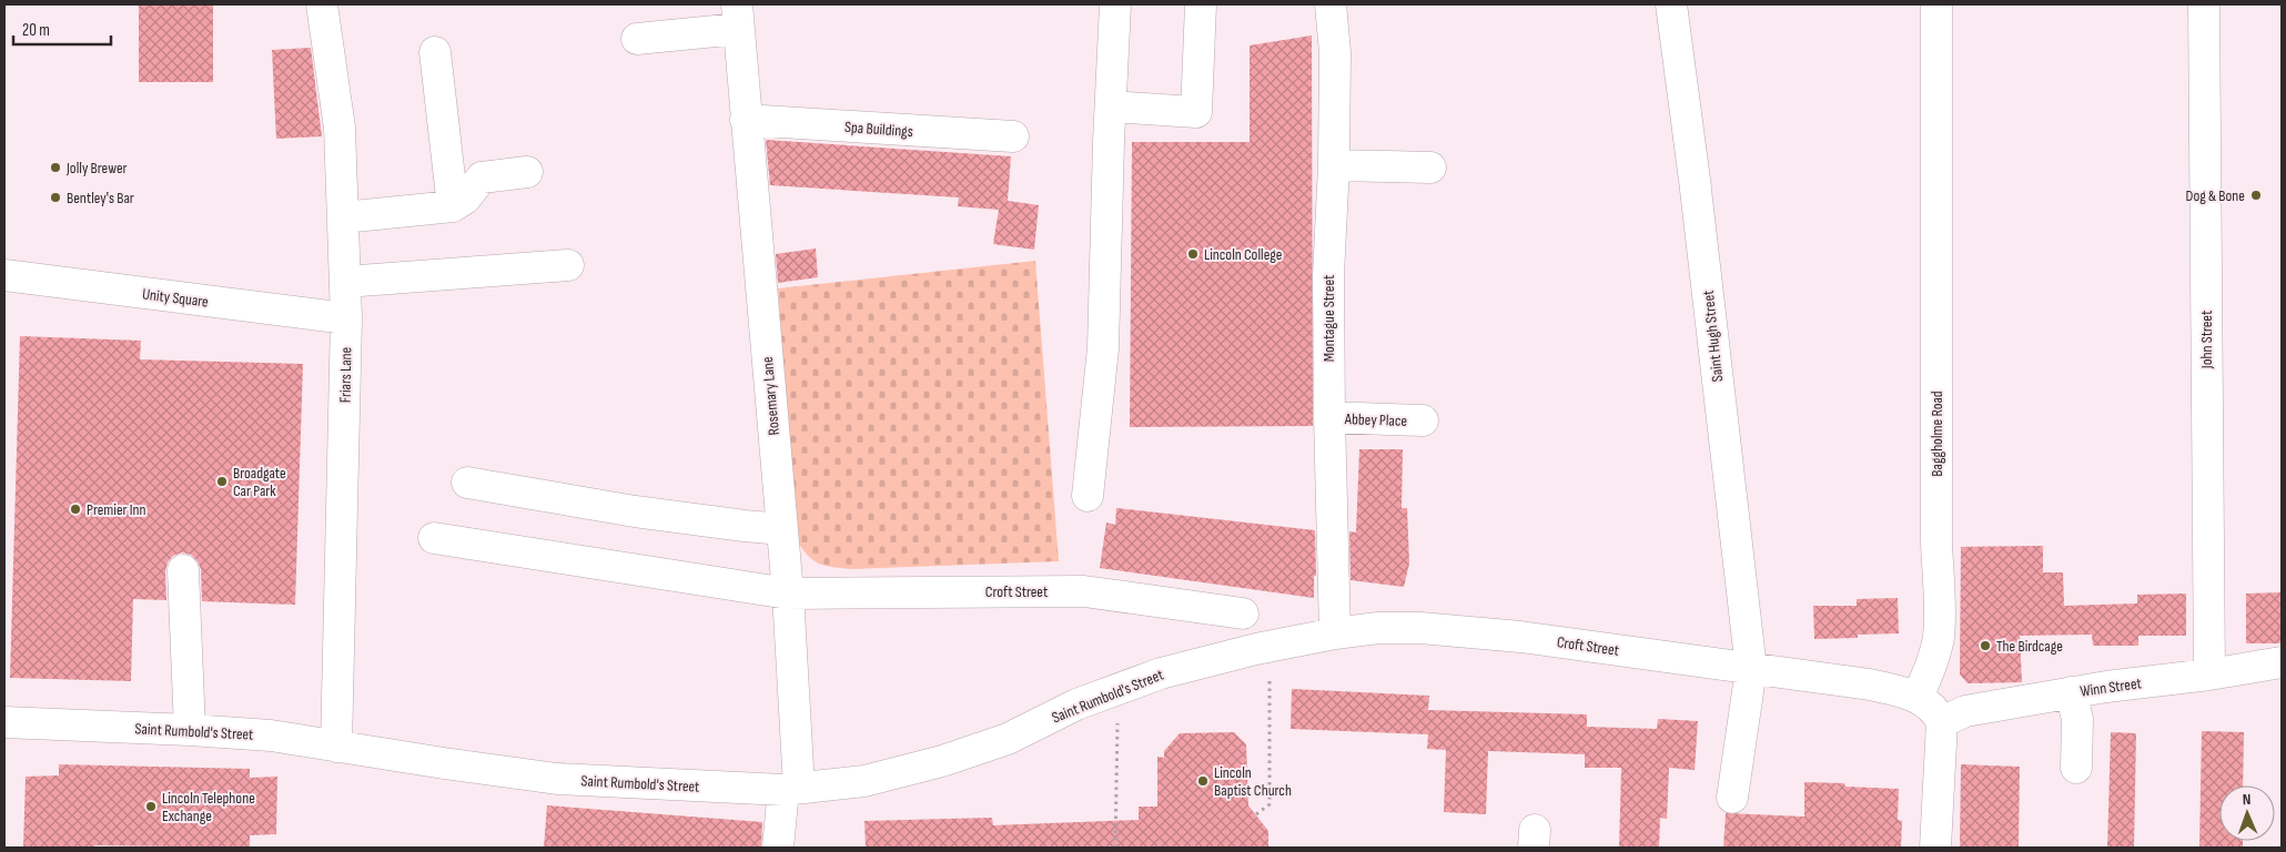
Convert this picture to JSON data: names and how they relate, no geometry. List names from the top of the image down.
{
  "streets": {
    "street": [
      "Spa Buildings",
      "Unity Square",
      "Montague Street",
      "Saint Hugh Street",
      "John Street",
      "Friars Lane",
      "Rosemary Lane",
      "Abbey Place",
      "Baggholme Road",
      "Croft Street",
      "Winn Street",
      "Saint Rumbold's Street"
    ]
  },
  "crossings": [
    ["Spa Buildings", "Rosemary Lane"],
    ["Unity Square", "Friars Lane"],
    ["Montague Street", "Abbey Place"],
    ["Montague Street", "Croft Street"],
    ["Saint Hugh Street", "Croft Street"],
    ["John Street", "Winn Street"],
    ["Friars Lane", "Saint Rumbold's Street"],
    ["Rosemary Lane", "Croft Street"],
    ["Rosemary Lane", "Saint Rumbold's Street"],
    ["Baggholme Road", "Croft Street"],
    ["Croft Street", "Saint Rumbold's Street"]
  ],
  "places": [
    "Jolly Brewer",
    "Dog & Bone",
    "Bentley's Bar",
    "Lincoln College",
    "Broadgate Car Park",
    "Premier Inn",
    "The Birdcage",
    "Lincoln Baptist Church",
    "Lincoln Telephone Exchange"
  ],
  "scale_bar": "20 m",
  "north": "top"
}
